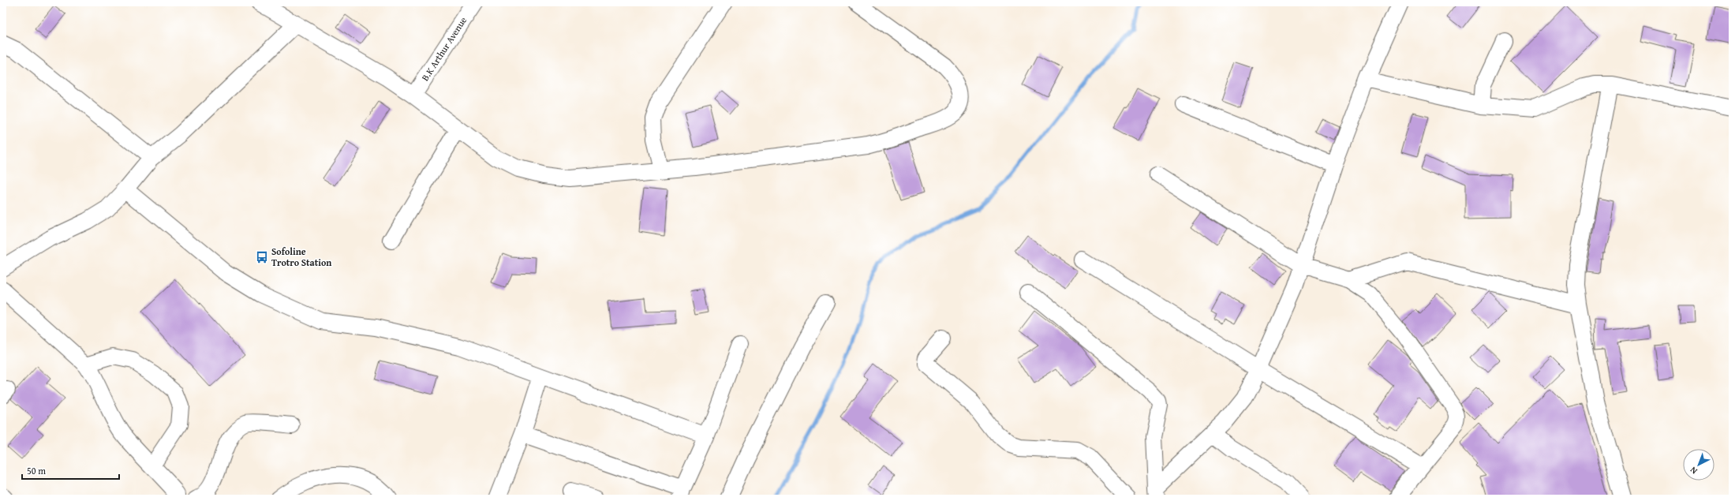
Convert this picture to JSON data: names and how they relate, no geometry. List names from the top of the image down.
{
  "streets": {
    "street": ["B.K Arthur Avenue"]
  },
  "places": {
    "bus stop": ["Sofoline Trotro Station"]
  },
  "scale_bar": "50 m",
  "north": "bottom left"
}
